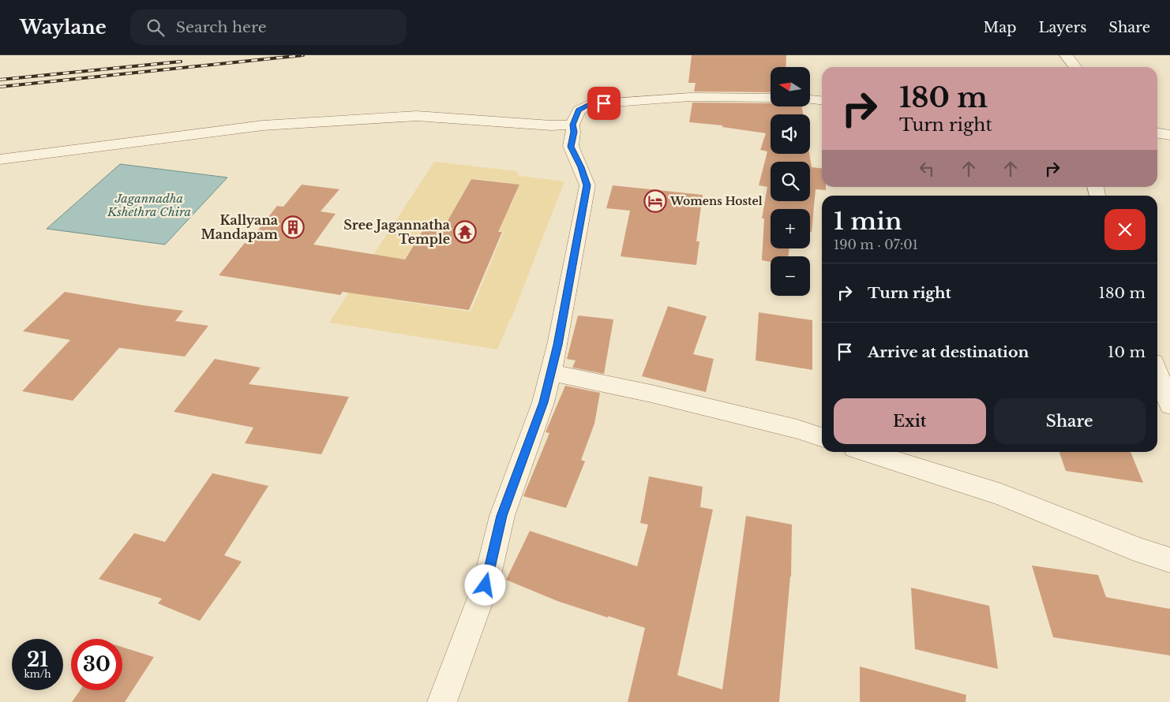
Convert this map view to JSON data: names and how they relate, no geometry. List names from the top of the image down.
{
  "water": ["Jagannadha Kshethra Chira"],
  "places": {
    "hotel": ["Womens Hostel"],
    "building": ["Kallyana Mandapam"],
    "temple": ["Sree Jagannatha Temple"]
  },
  "north": "left",
  "page": {
    "header": "Waylane",
    "search": "Search here",
    "nav": ["Map", "Layers", "Share"],
    "map_buttons": ["+", "−"],
    "turn": ["180 m", "Turn right"],
    "heading": ["1 min", "190 m · 07:01"],
    "list": [
      {
        "name": "Turn right",
        "value": "180 m"
      },
      {
        "name": "Arrive at destination",
        "value": "10 m"
      }
    ],
    "buttons": ["Exit", "Share"],
    "speed": "21 km/h",
    "limit": "30"
  }
}
